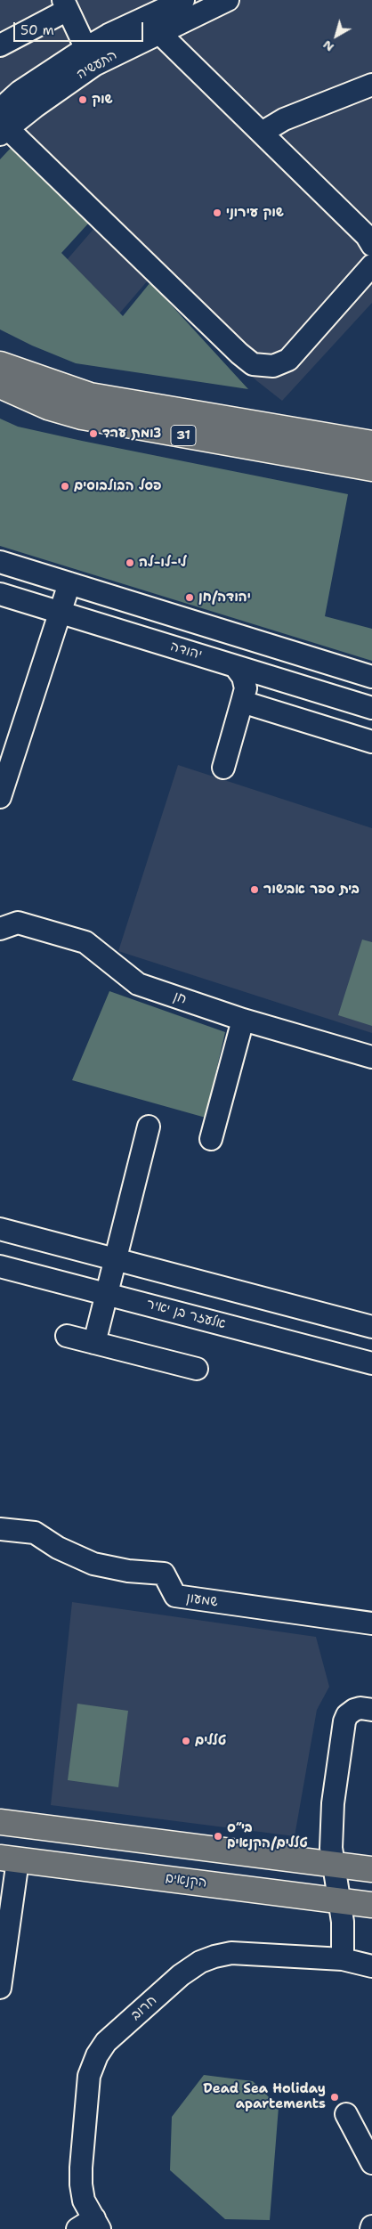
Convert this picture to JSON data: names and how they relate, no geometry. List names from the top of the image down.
{
  "streets": {
    "main road": ["31", "הקנאים"],
    "street": [
      "התעשיה",
      "יהודה",
      "חן",
      "אלעזר בן יאיר",
      "שמעון",
      "חרוב"
    ]
  },
  "places": [
    "שוק",
    "שוק עירוני",
    "צומת ערד",
    "פסל הבולבוסים",
    "לי-לו-לה",
    "יהודה/חן",
    "בית ספר אבישור",
    "טללים",
    "בי״ס טללים/הקנאים",
    "Dead Sea Holiday apartements"
  ],
  "scale_bar": "50 m",
  "north": "bottom left"
}
